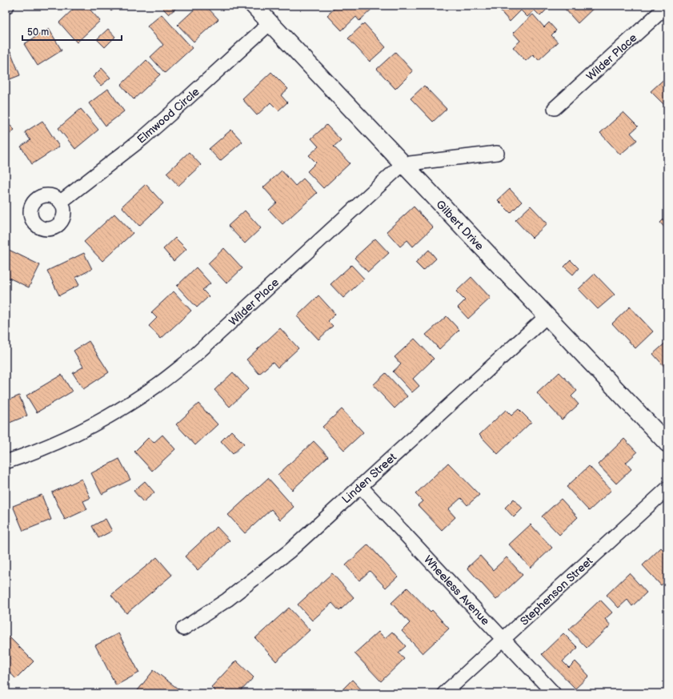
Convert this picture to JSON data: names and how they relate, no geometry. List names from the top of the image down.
{
  "streets": {
    "street": [
      "Wilder Place",
      "Elmwood Circle",
      "Gilbert Drive",
      "Linden Street",
      "Wheeless Avenue",
      "Stephenson Street"
    ]
  },
  "crossings": [
    ["Wilder Place", "Gilbert Drive"],
    ["Elmwood Circle", "Gilbert Drive"],
    ["Gilbert Drive", "Linden Street"],
    ["Linden Street", "Wheeless Avenue"],
    ["Wheeless Avenue", "Stephenson Street"]
  ],
  "scale_bar": "50 m"
}
